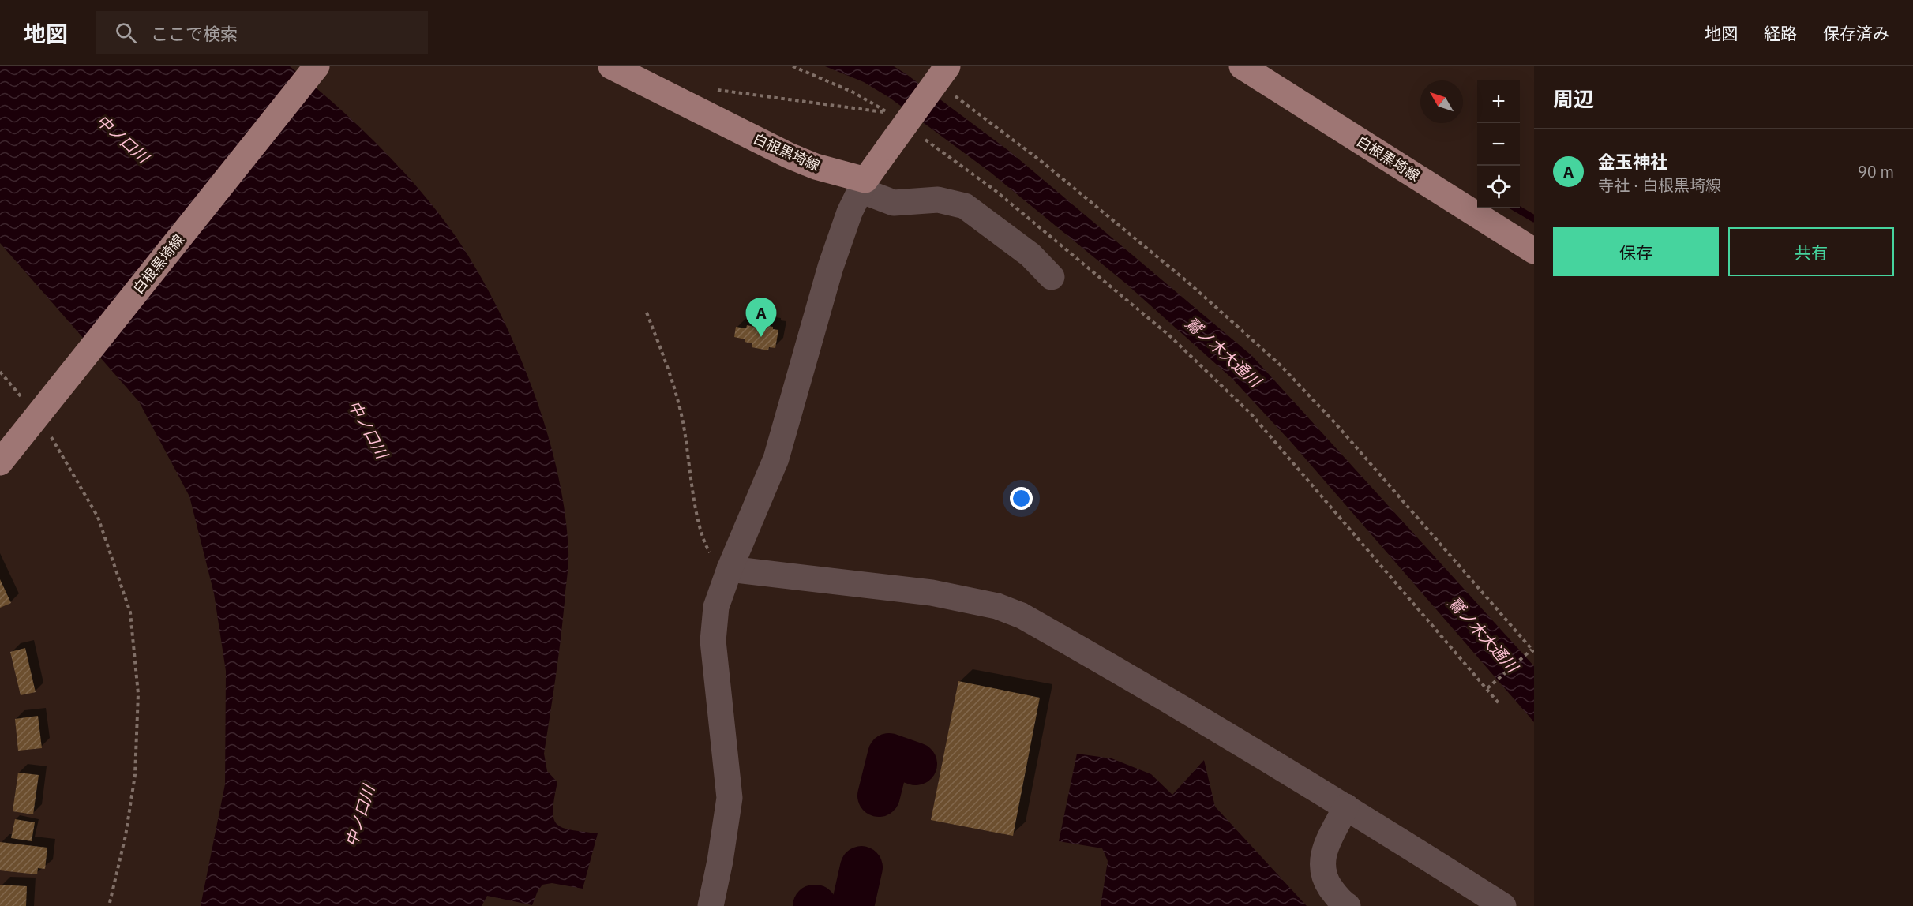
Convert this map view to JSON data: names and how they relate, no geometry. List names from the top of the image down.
{
  "streets": {
    "main road": ["白根黒埼線"]
  },
  "water": ["中ノ口川", "鷲ノ木大通川"],
  "north": "top left",
  "page": {
    "header": "地図",
    "search": "ここで検索",
    "nav": ["地図", "経路", "保存済み"],
    "heading": "周辺",
    "map_buttons": ["+", "−"],
    "list": [
      {
        "mark": "A",
        "name": "金玉神社",
        "note": "寺社 · 白根黒埼線",
        "value": "90 m"
      }
    ],
    "buttons": ["保存", "共有"],
    "pins": "A"
  }
}
